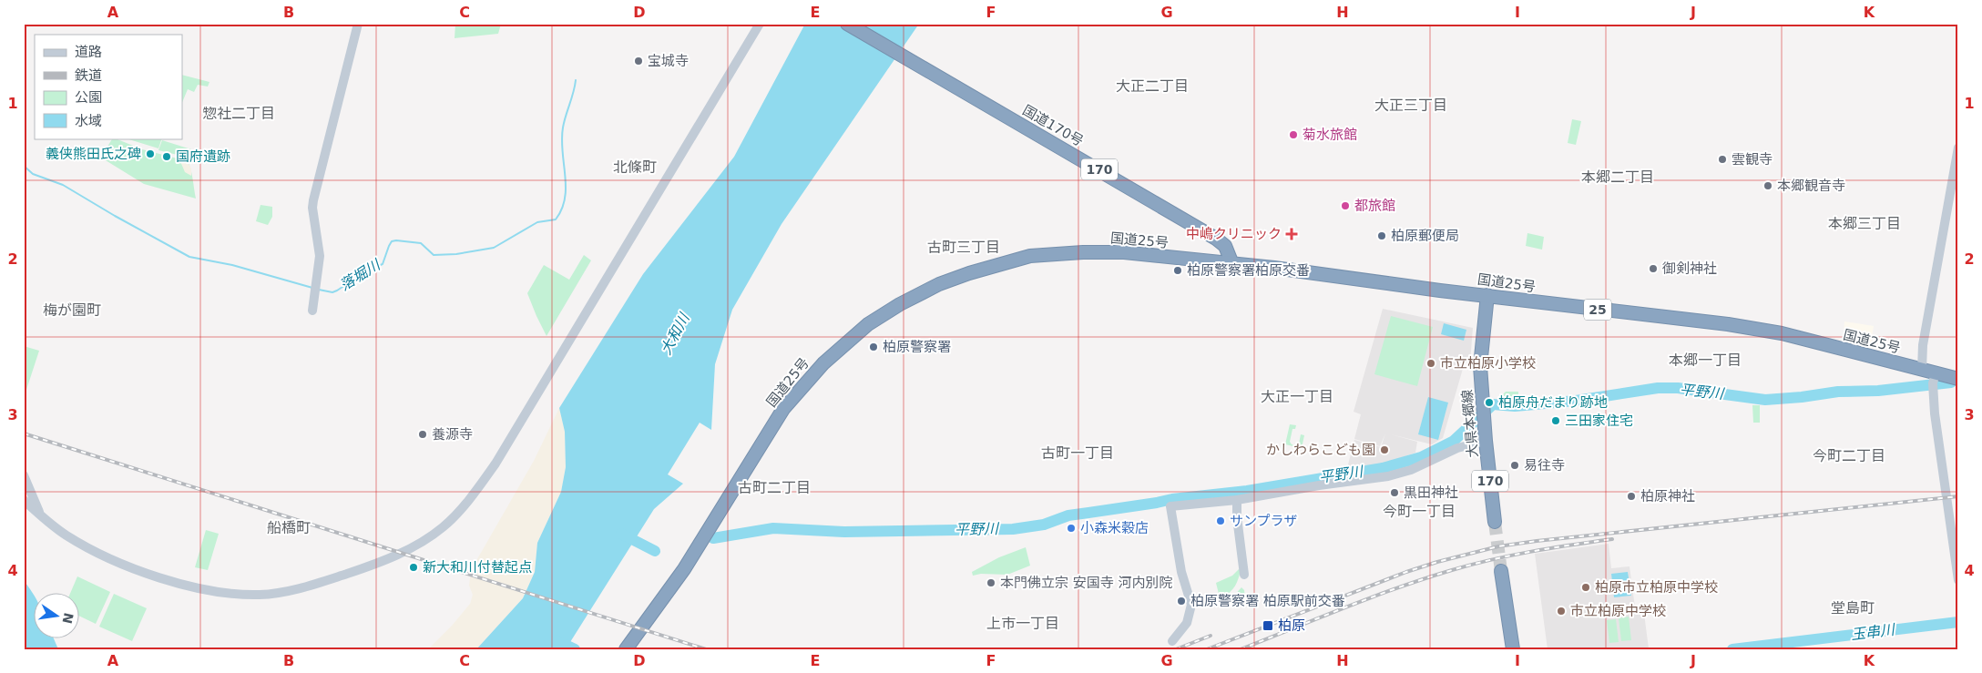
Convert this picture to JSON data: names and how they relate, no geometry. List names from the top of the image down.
{
  "streets": {
    "highway": [
      "国道170号",
      "170",
      "国道25号",
      "25",
      "大県本郷線"
    ]
  },
  "crossings": [
    ["国道170号", "国道25号"],
    ["国道25号", "大県本郷線"]
  ],
  "districts": [
    "大正二丁目",
    "大正三丁目",
    "惣社二丁目",
    "北條町",
    "本郷二丁目",
    "本郷三丁目",
    "古町三丁目",
    "梅が園町",
    "本郷一丁目",
    "大正一丁目",
    "古町一丁目",
    "今町二丁目",
    "古町二丁目",
    "今町一丁目",
    "船橋町",
    "堂島町",
    "上市一丁目"
  ],
  "water": [
    "落堀川",
    "大和川",
    "平野川",
    "玉串川"
  ],
  "places": {
    "other": [
      "宝城寺",
      "菊水旅館",
      "義侠熊田氏之碑",
      "国府遺跡",
      "雲観寺",
      "本郷観音寺",
      "都旅館",
      "柏原郵便局",
      "御剣神社",
      "柏原警察署柏原交番",
      "柏原警察署",
      "市立柏原小学校",
      "柏原舟だまり跡地",
      "三田家住宅",
      "養源寺",
      "かしわらこども園",
      "易往寺",
      "黒田神社",
      "柏原神社",
      "サンプラザ",
      "小森米穀店",
      "新大和川付替起点",
      "本門佛立宗 安国寺 河内別院",
      "柏原市立柏原中学校",
      "柏原警察署 柏原駅前交番",
      "市立柏原中学校"
    ],
    "health": ["中嶋クリニック"],
    "transit": ["柏原"]
  },
  "legend": [
    "道路",
    "鉄道",
    "公園",
    "水域"
  ],
  "north": "right",
  "grid": {
    "columns": [
      "A",
      "B",
      "C",
      "D",
      "E",
      "F",
      "G",
      "H",
      "I",
      "J",
      "K"
    ],
    "rows": [
      "1",
      "2",
      "3",
      "4"
    ]
  }
}
